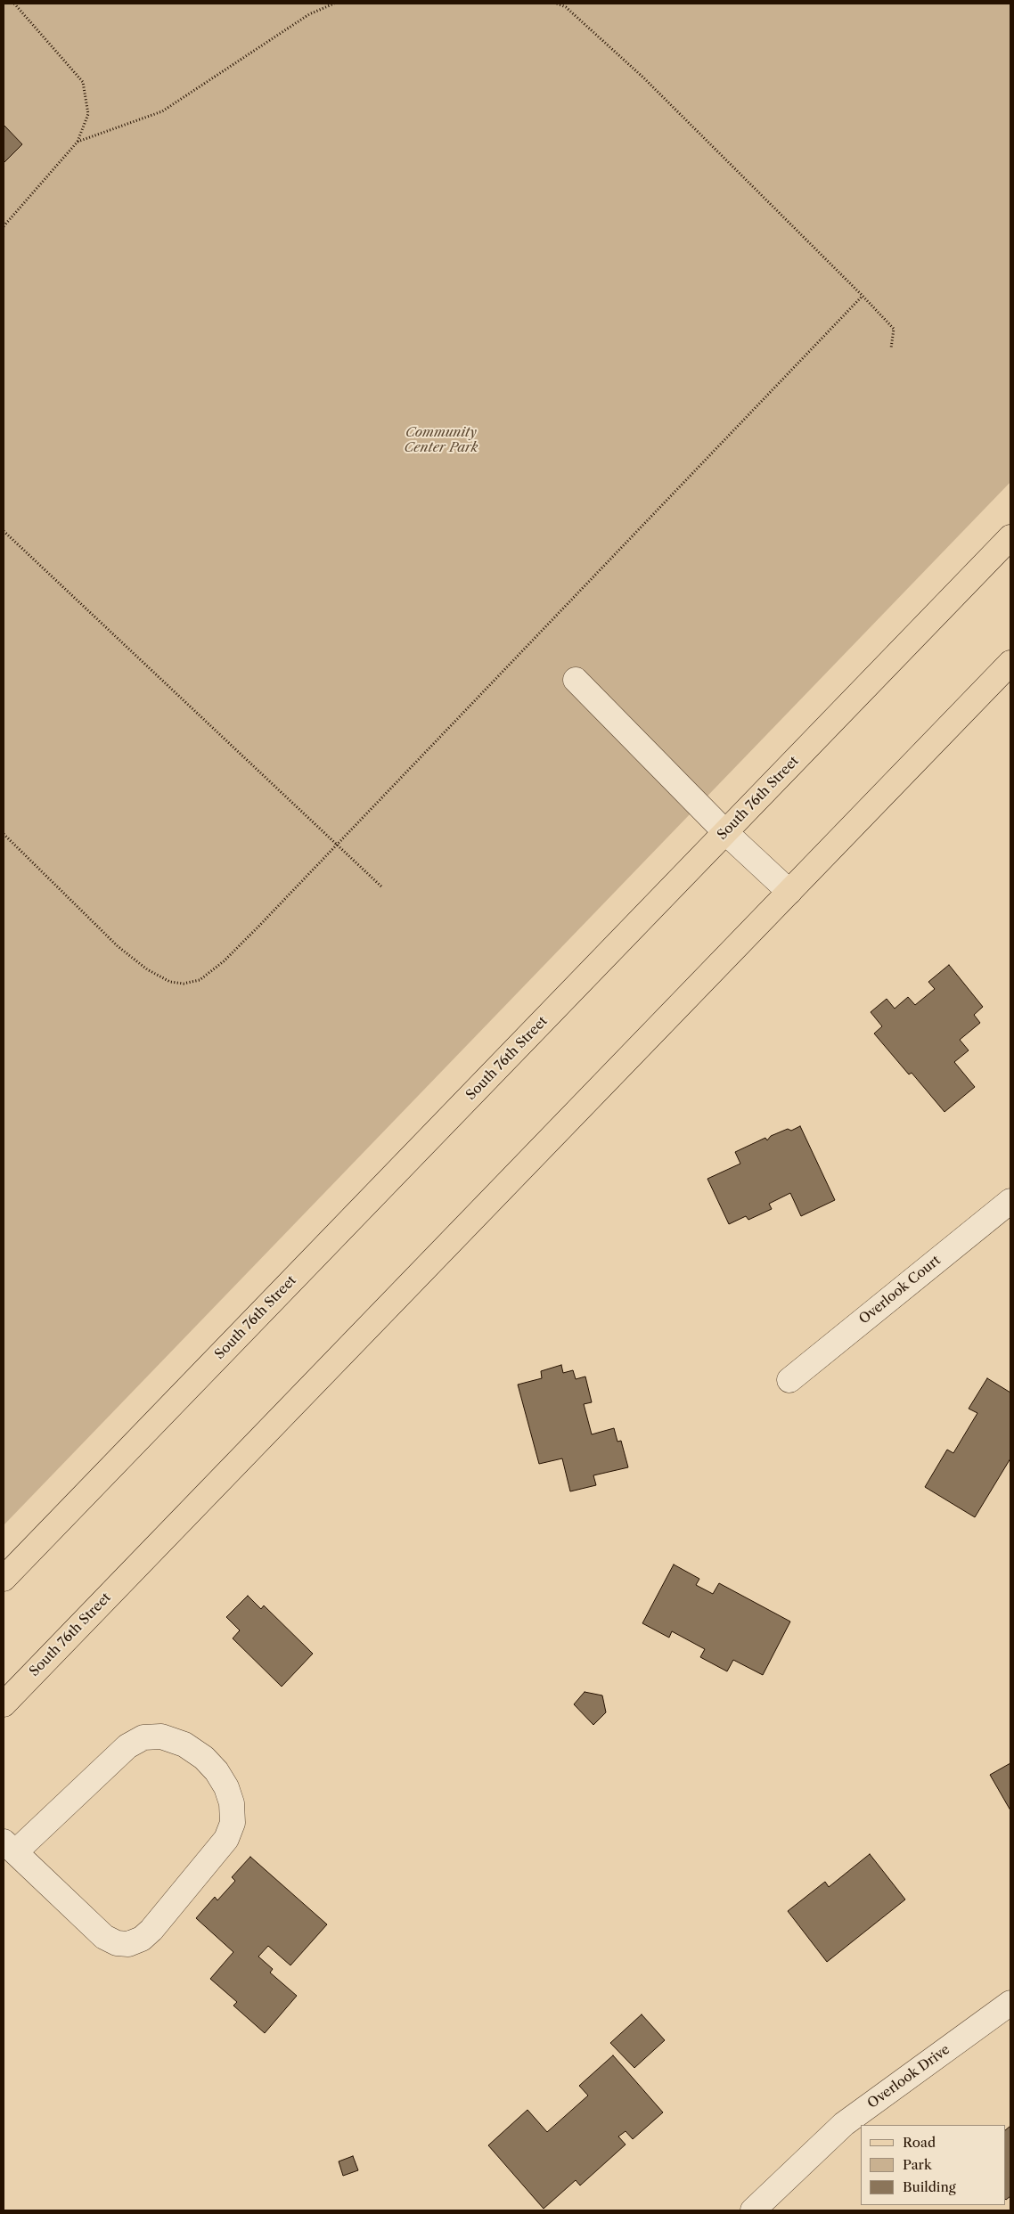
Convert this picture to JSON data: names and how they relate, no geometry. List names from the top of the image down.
{
  "streets": {
    "main road": ["South 76th Street"],
    "street": ["Overlook Court", "Overlook Drive"]
  },
  "parks": ["Community Center Park"],
  "legend": ["Road", "Park", "Building"]
}
